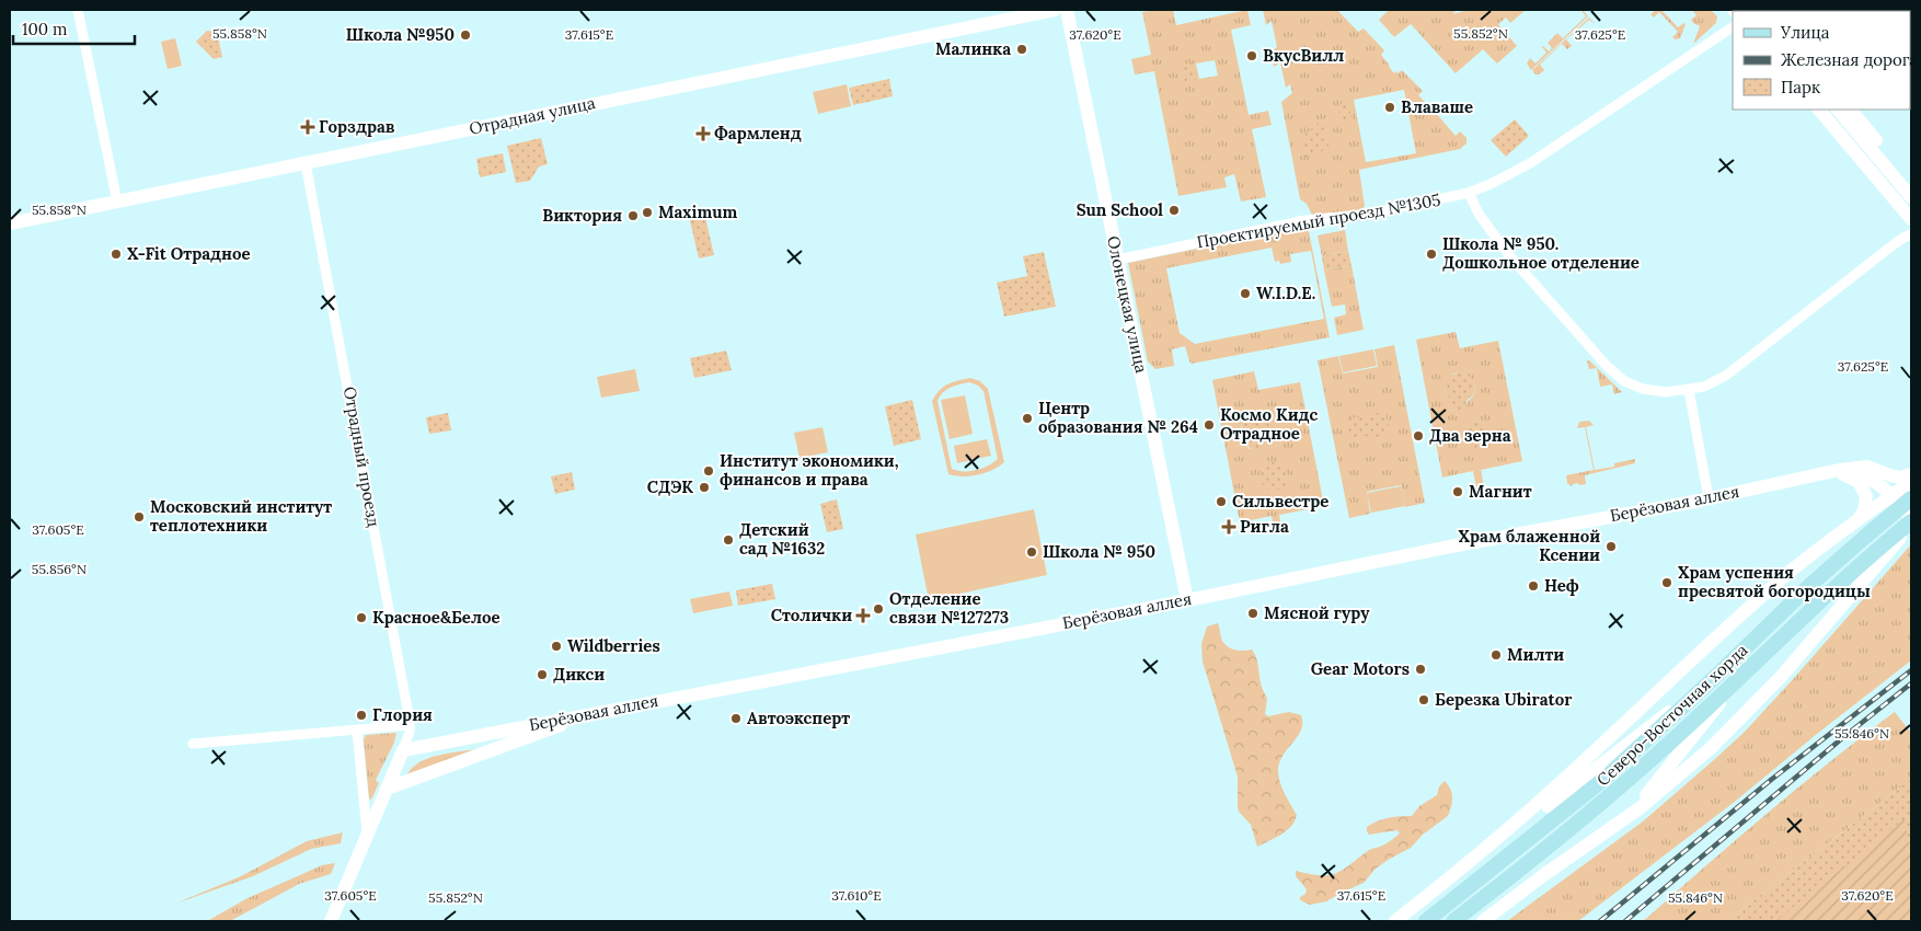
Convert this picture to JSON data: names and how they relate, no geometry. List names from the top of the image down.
{
  "streets": {
    "main road": [
      "Отрадная улица",
      "Олонецкая улица",
      "Берёзовая аллея",
      "Северо-Восточная хорда"
    ],
    "street": ["Проектируемый проезд №1305", "Отрадный проезд"]
  },
  "crossings": [
    ["Отрадная улица", "Отрадный проезд"],
    ["Проектируемый проезд №1305", "Олонецкая улица"],
    ["Олонецкая улица", "Берёзовая аллея"],
    ["Отрадный проезд", "Берёзовая аллея"]
  ],
  "places": {
    "other": [
      "Школа №950",
      "Малинка",
      "ВкусВилл",
      "Влаваше",
      "Sun School",
      "Maximum",
      "Виктория",
      "X-Fit Отрадное",
      "Школа № 950. Дошкольное отделение",
      "W.I.D.E.",
      "Центр образования № 264",
      "Космо Кидс Отрадное",
      "Два зерна",
      "Институт экономики, финансов и права",
      "СДЭК",
      "Магнит",
      "Сильвестре",
      "Московский институт теплотехники",
      "Детский сад №1632",
      "Храм блаженной Ксении",
      "Школа № 950",
      "Храм успения пресвятой богородицы",
      "Неф",
      "Отделение связи №127273",
      "Мясной гуру",
      "Красное&Белое",
      "Wildberries",
      "Милти",
      "Gear Motors",
      "Дикси",
      "Березка Ubirator",
      "Глория",
      "Автоэксперт"
    ],
    "health": [
      "Горздрав",
      "Фармленд",
      "Ригла",
      "Столички"
    ]
  },
  "legend": ["Улица", "Железная дорога", "Парк"],
  "scale_bar": "100 m",
  "coordinates": [
    "55.858°N",
    "55.852°N",
    "37.615°E",
    "37.620°E",
    "37.625°E",
    "37.605°E",
    "55.856°N",
    "55.846°N",
    "37.610°E"
  ]
}
